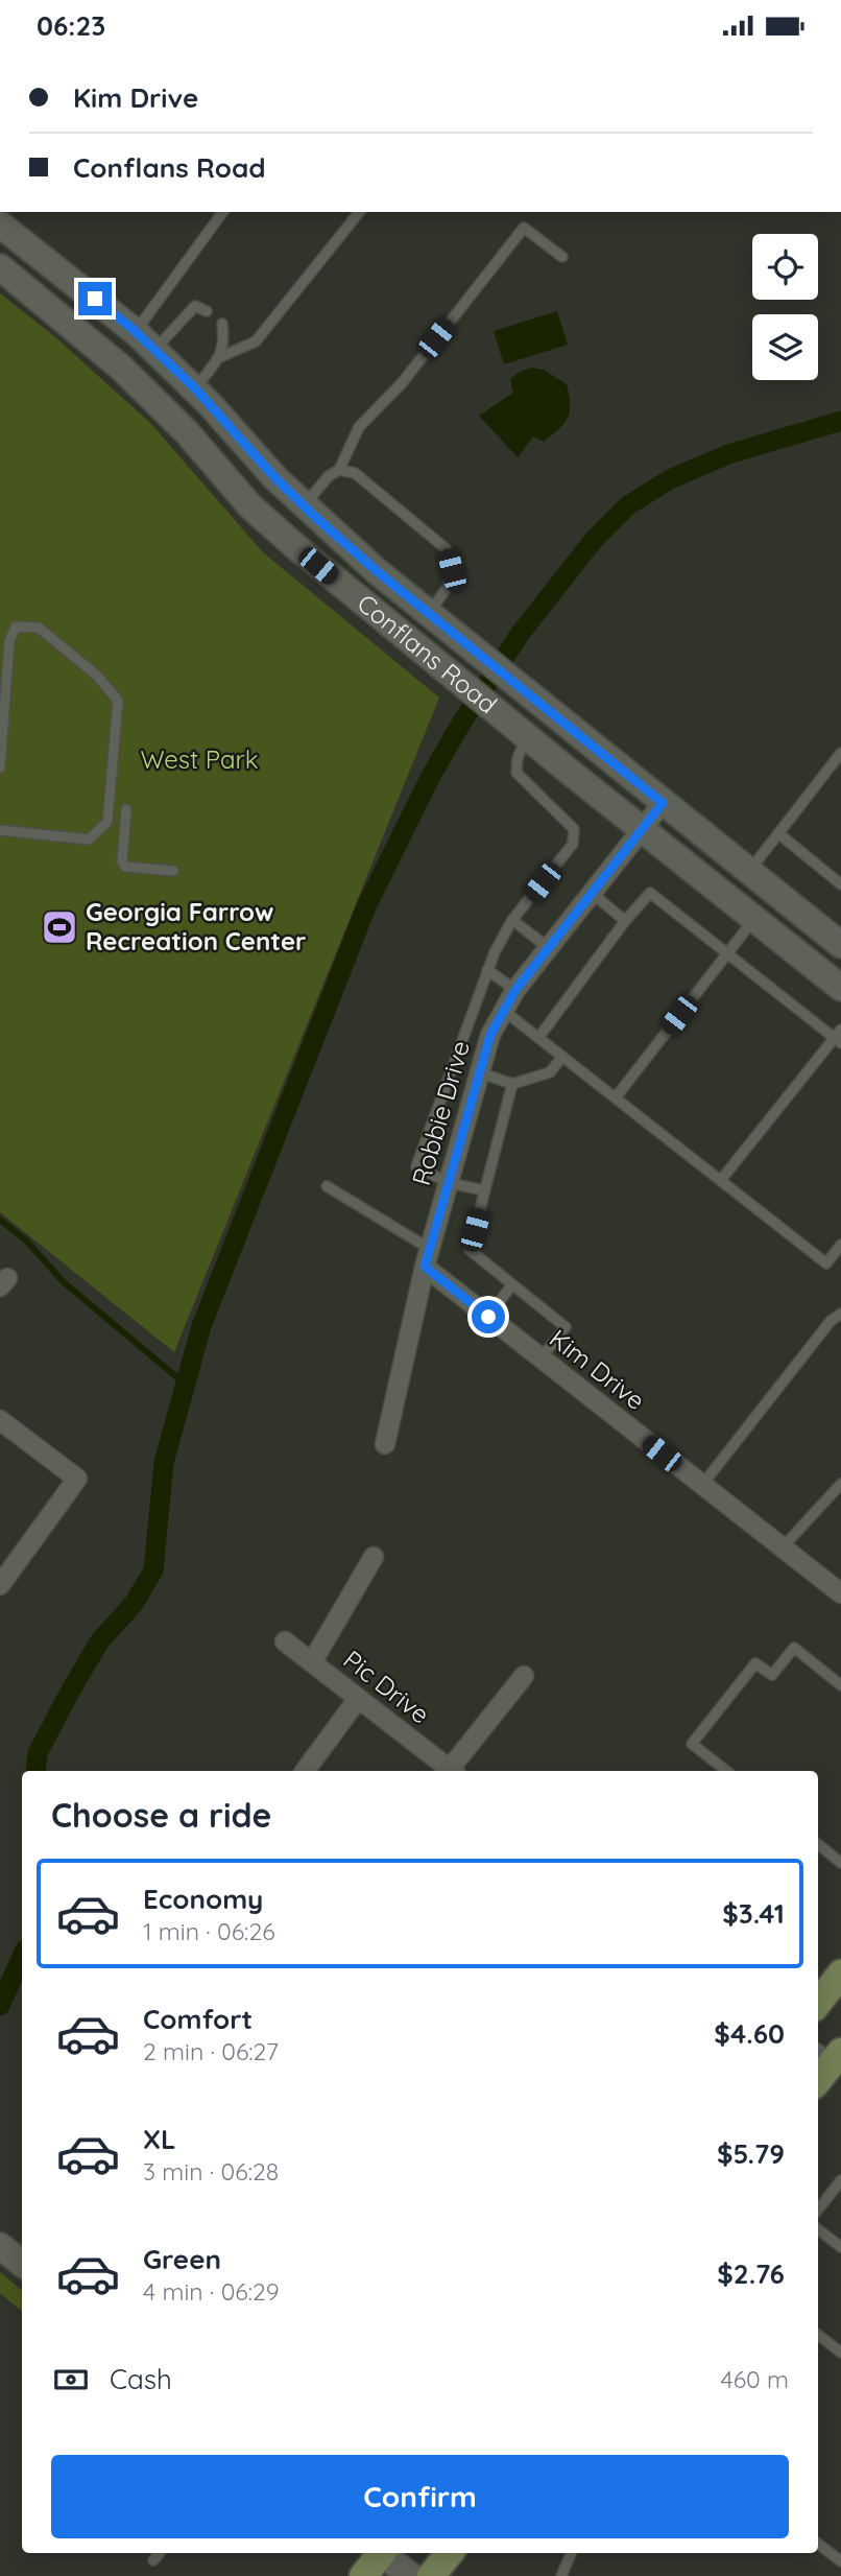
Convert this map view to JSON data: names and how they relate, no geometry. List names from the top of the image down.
{
  "streets": {
    "main road": ["Conflans Road"],
    "street": ["Robbie Drive", "Kim Drive", "Pic Drive"]
  },
  "crossings": [
    ["Conflans Road", "Robbie Drive"],
    ["Robbie Drive", "Kim Drive"]
  ],
  "parks": ["West Park"],
  "places": {
    "sports": ["Georgia Farrow Recreation Center"]
  },
  "page": {
    "status": "06:23",
    "banner": ["Kim Drive", "Conflans Road"],
    "heading": "Choose a ride",
    "list": [
      {
        "name": "Economy",
        "note": "1 min · 06:26",
        "value": "$3.41"
      },
      {
        "name": "Comfort",
        "note": "2 min · 06:27",
        "value": "$4.60"
      },
      {
        "name": "XL",
        "note": "3 min · 06:28",
        "value": "$5.79"
      },
      {
        "name": "Green",
        "note": "4 min · 06:29",
        "value": "$2.76"
      }
    ],
    "pay": ["Cash", "460 m"],
    "buttons": "Confirm"
  }
}
